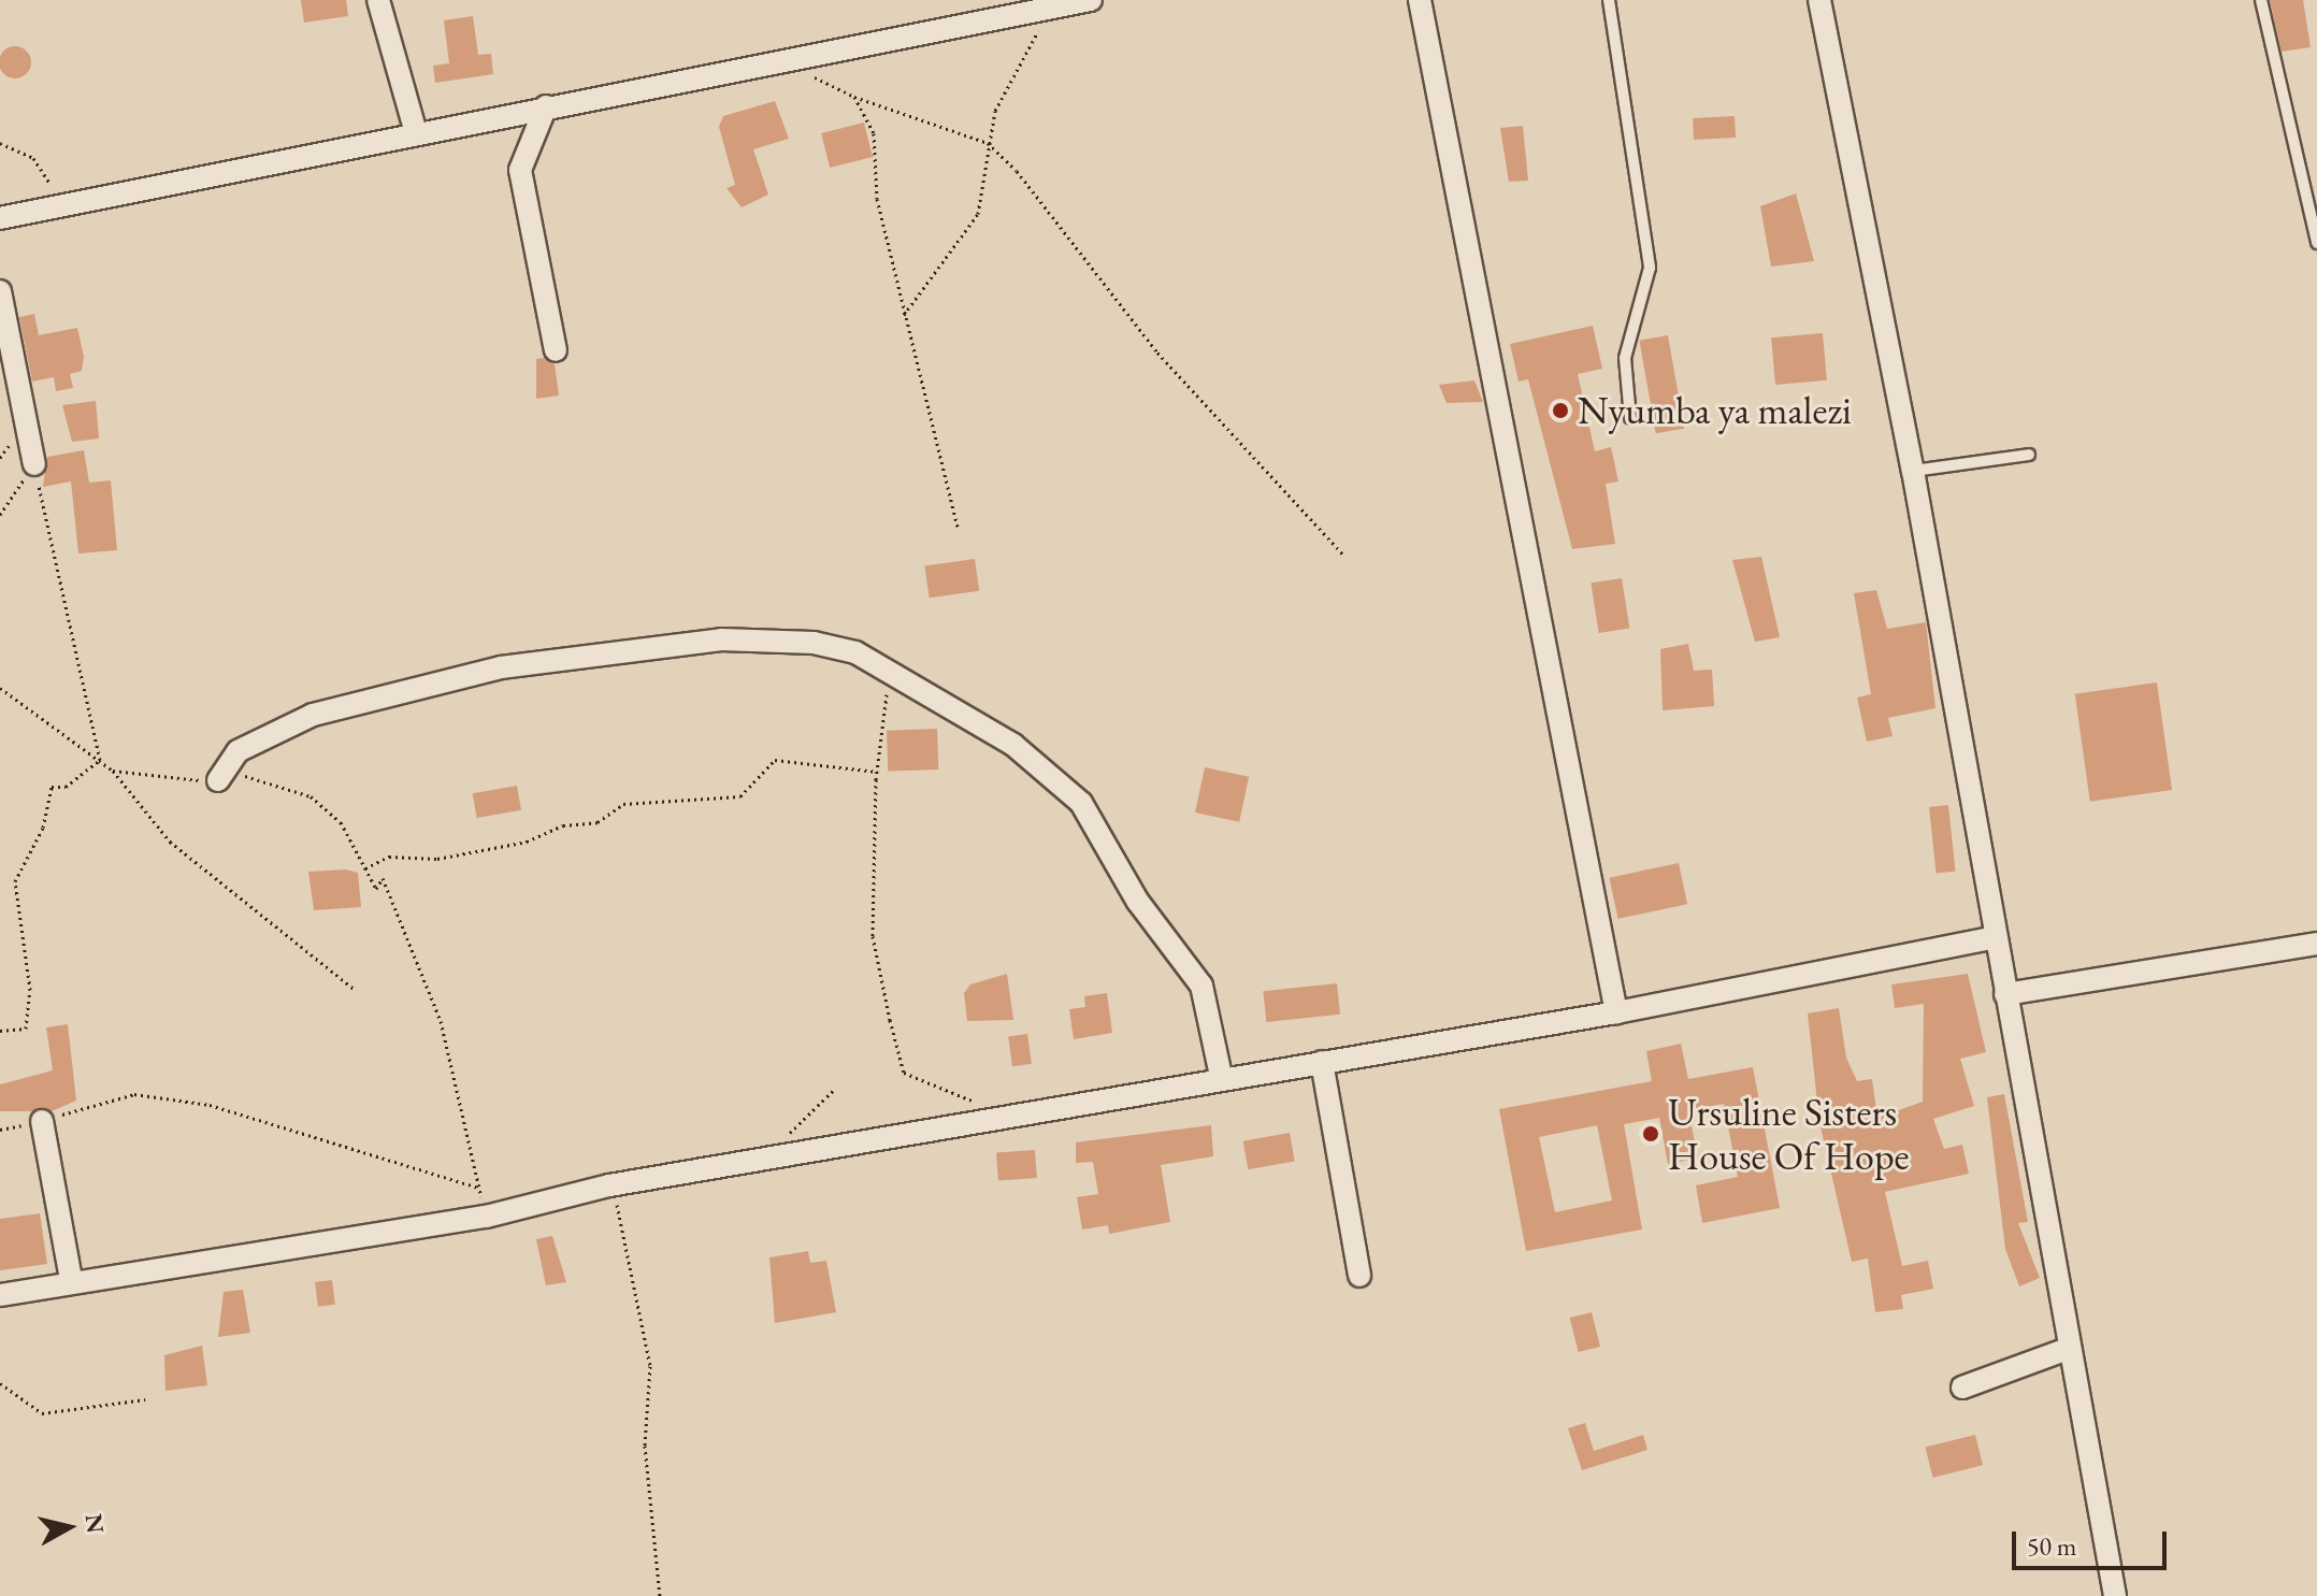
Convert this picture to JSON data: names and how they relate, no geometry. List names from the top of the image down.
{
  "places": ["Nyumba ya malezi", "Ursuline Sisters House Of Hope"],
  "scale_bar": "50 m",
  "north": "right"
}
